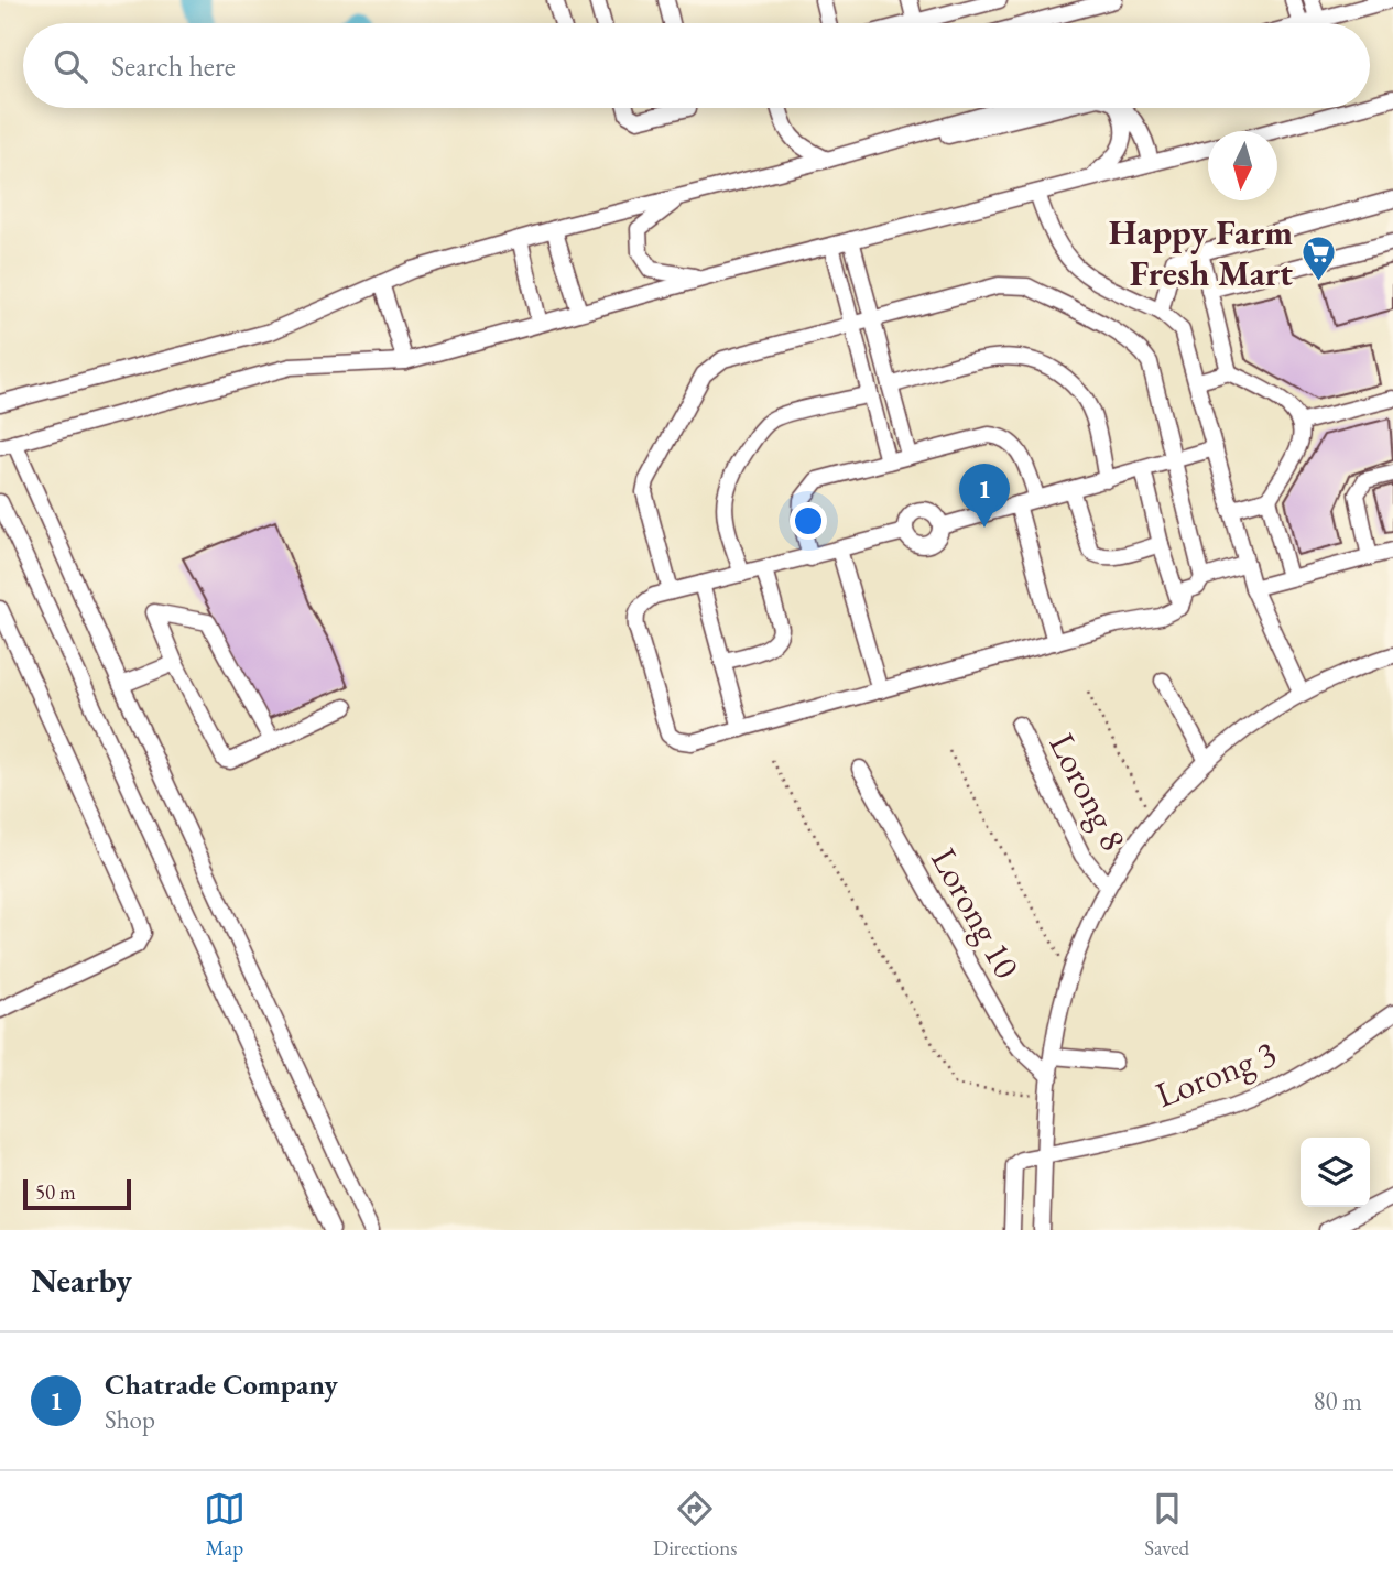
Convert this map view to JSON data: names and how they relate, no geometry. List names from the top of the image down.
{
  "streets": {
    "street": ["Lorong 8", "Lorong 10", "Lorong 3"]
  },
  "places": {
    "supermarket": ["Happy Farm Fresh Mart"]
  },
  "scale_bar": "50 m",
  "north": "bottom",
  "page": {
    "search": "Search here",
    "pins": "1",
    "scale": "50 m",
    "heading": "Nearby",
    "list": [
      {
        "mark": "1",
        "name": "Chatrade Company",
        "note": "Shop",
        "value": "80 m"
      }
    ],
    "nav": ["Map", "Directions", "Saved"]
  }
}
